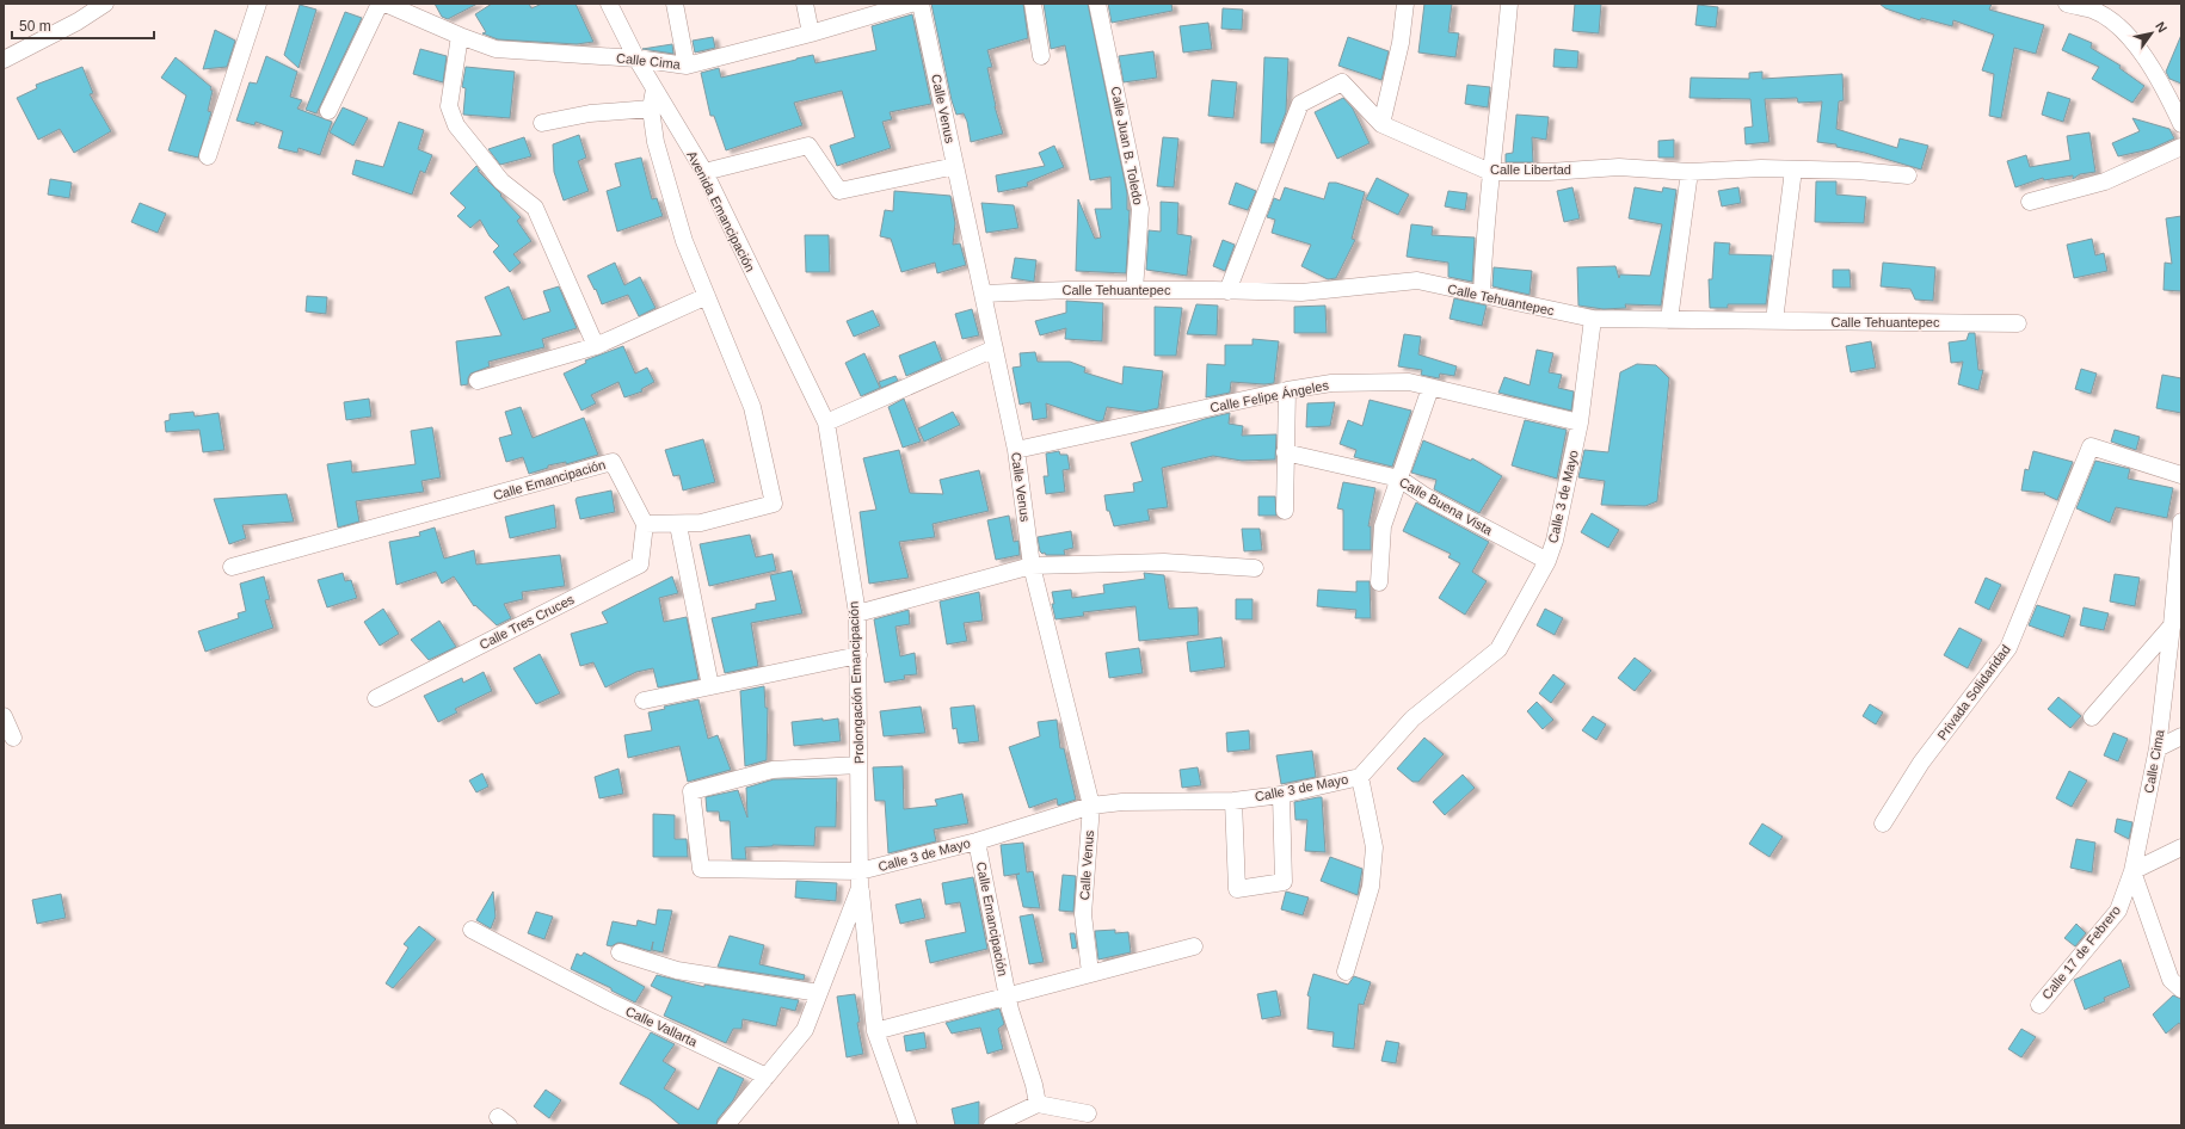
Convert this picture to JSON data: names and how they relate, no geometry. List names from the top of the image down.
{
  "streets": {
    "street": [
      "Calle Cima",
      "Calle Venus",
      "Calle Juan B. Toledo",
      "Calle Libertad",
      "Avenida Emancipación",
      "Calle Tehuantepec",
      "Calle Felipe Ángeles",
      "Calle Emancipación",
      "Calle 3 de Mayo",
      "Calle Buena Vista",
      "Calle Tres Cruces",
      "Prolongación Emancipación",
      "Privada Solidaridad",
      "Calle 17 de Febrero",
      "Calle Vallarta"
    ]
  },
  "crossings": [
    ["Calle Cima", "Avenida Emancipación"],
    ["Calle Cima", "Calle 17 de Febrero"],
    ["Calle Venus", "Calle Tehuantepec"],
    ["Calle Venus", "Calle Felipe Ángeles"],
    ["Calle Venus", "Calle 3 de Mayo"],
    ["Calle Juan B. Toledo", "Calle Tehuantepec"],
    ["Calle Libertad", "Calle Tehuantepec"],
    ["Avenida Emancipación", "Prolongación Emancipación"],
    ["Calle Tehuantepec", "Calle 3 de Mayo"],
    ["Calle Felipe Ángeles", "Calle 3 de Mayo"],
    ["Calle Emancipación", "Calle 3 de Mayo"],
    ["Calle Emancipación", "Calle Tres Cruces"],
    ["Calle 3 de Mayo", "Calle Buena Vista"],
    ["Calle 3 de Mayo", "Prolongación Emancipación"],
    ["Prolongación Emancipación", "Calle Vallarta"]
  ],
  "scale_bar": "50 m",
  "north": "top right"
}
